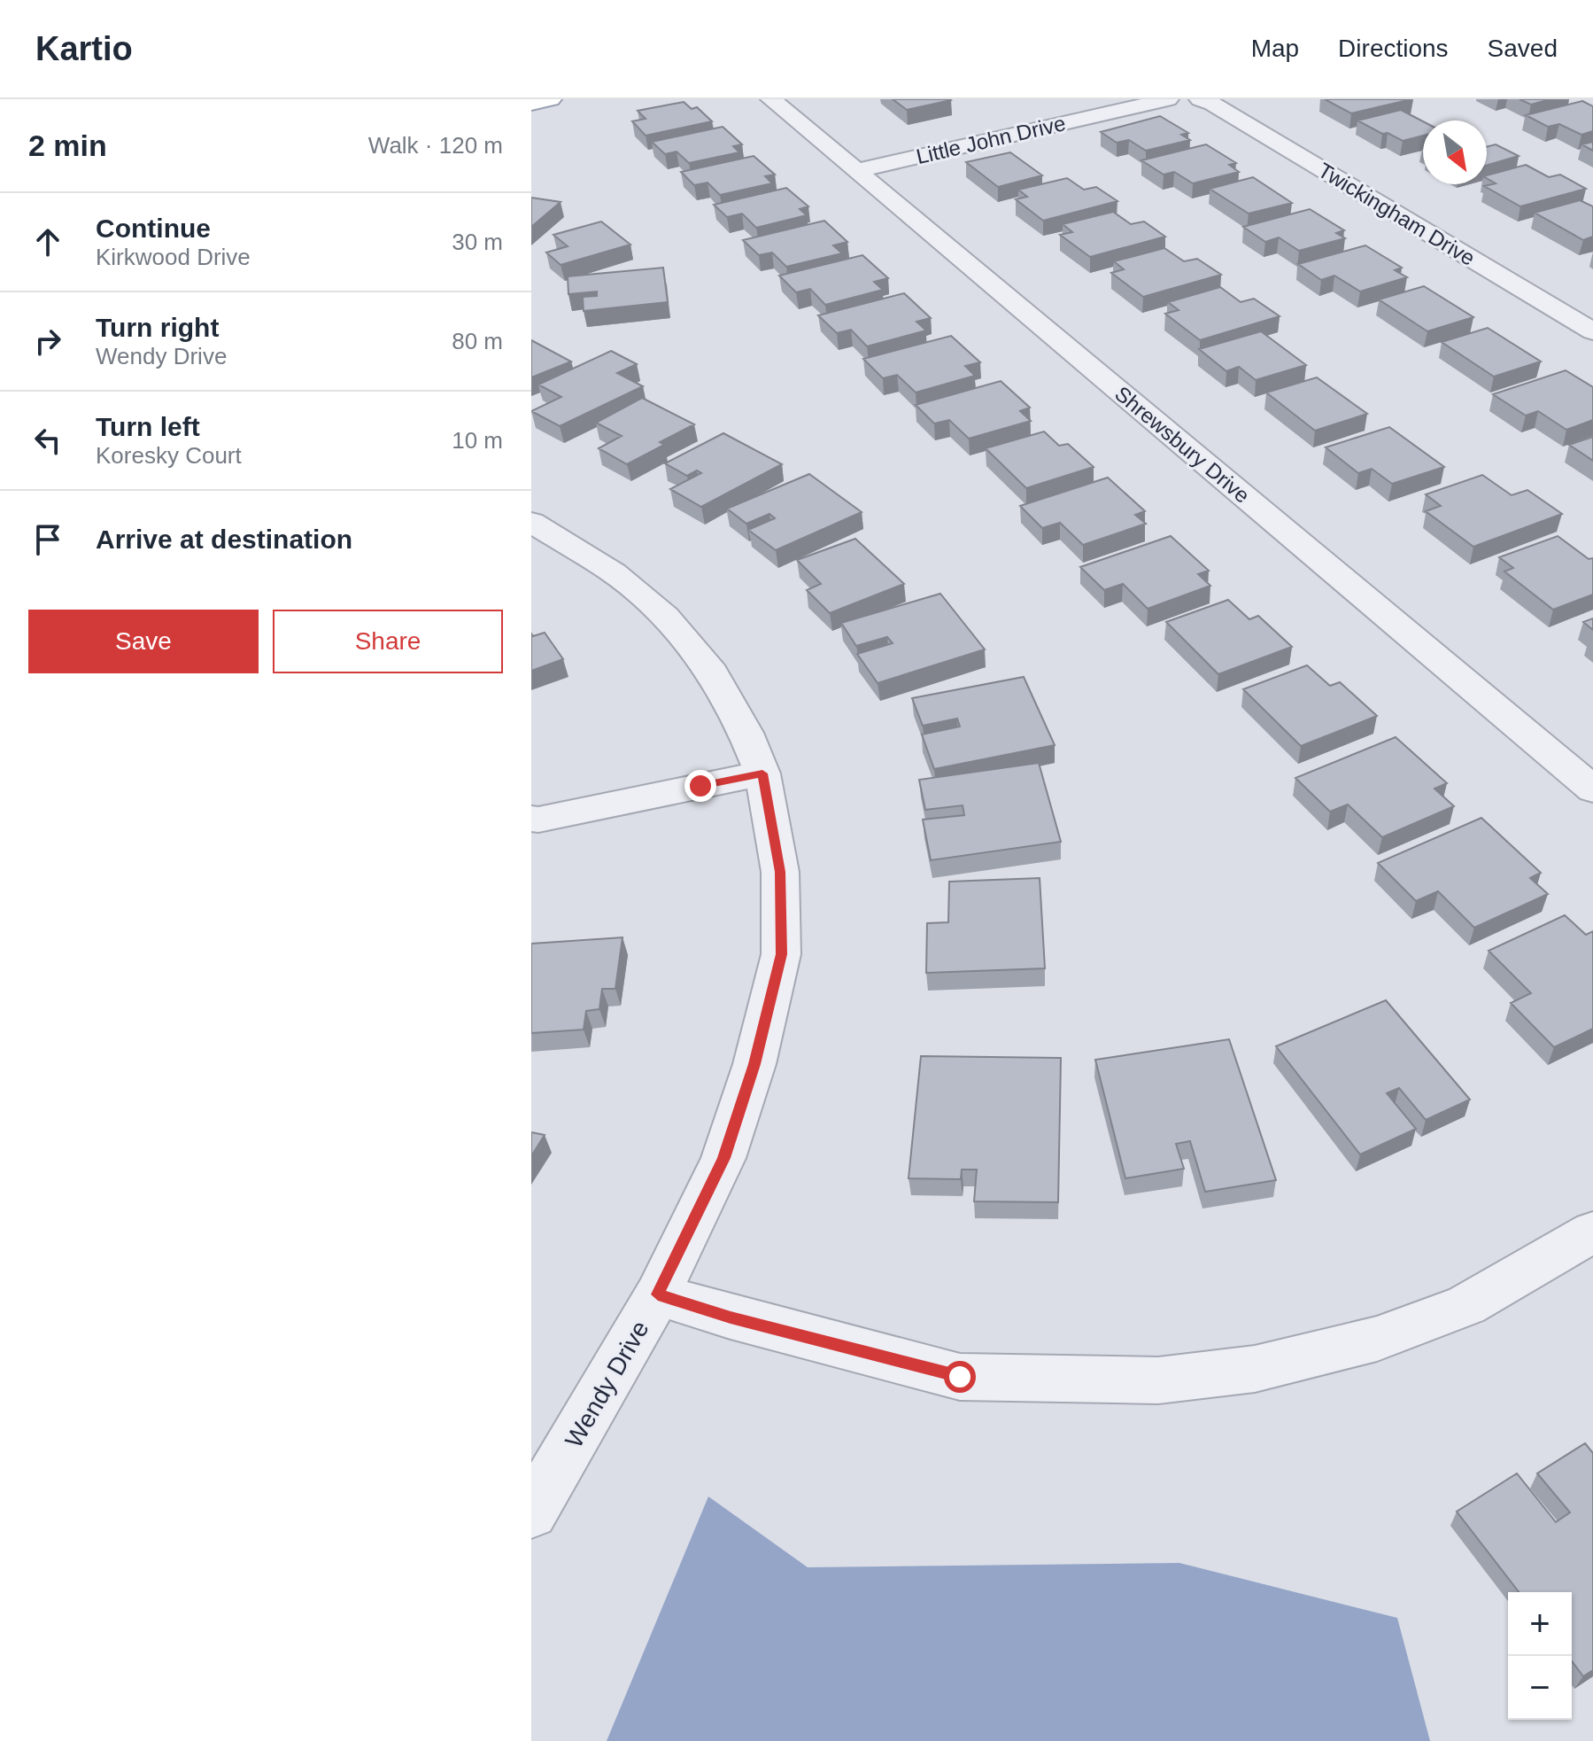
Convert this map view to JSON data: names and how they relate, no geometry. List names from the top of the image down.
{
  "streets": {
    "street": [
      "Little John Drive",
      "Twickingham Drive",
      "Shrewsbury Drive",
      "Wendy Drive"
    ]
  },
  "crossings": [
    ["Little John Drive", "Shrewsbury Drive"]
  ],
  "north": "bottom right",
  "page": {
    "header": "Kartio",
    "nav": ["Map", "Directions", "Saved"],
    "heading": ["2 min", "Walk · 120 m"],
    "list": [
      ["Continue", "Kirkwood Drive", "30 m"],
      ["Turn right", "Wendy Drive", "80 m"],
      ["Turn left", "Koresky Court", "10 m"],
      "Arrive at destination"
    ],
    "buttons": ["Save", "Share"],
    "map_buttons": ["+", "−"]
  }
}
